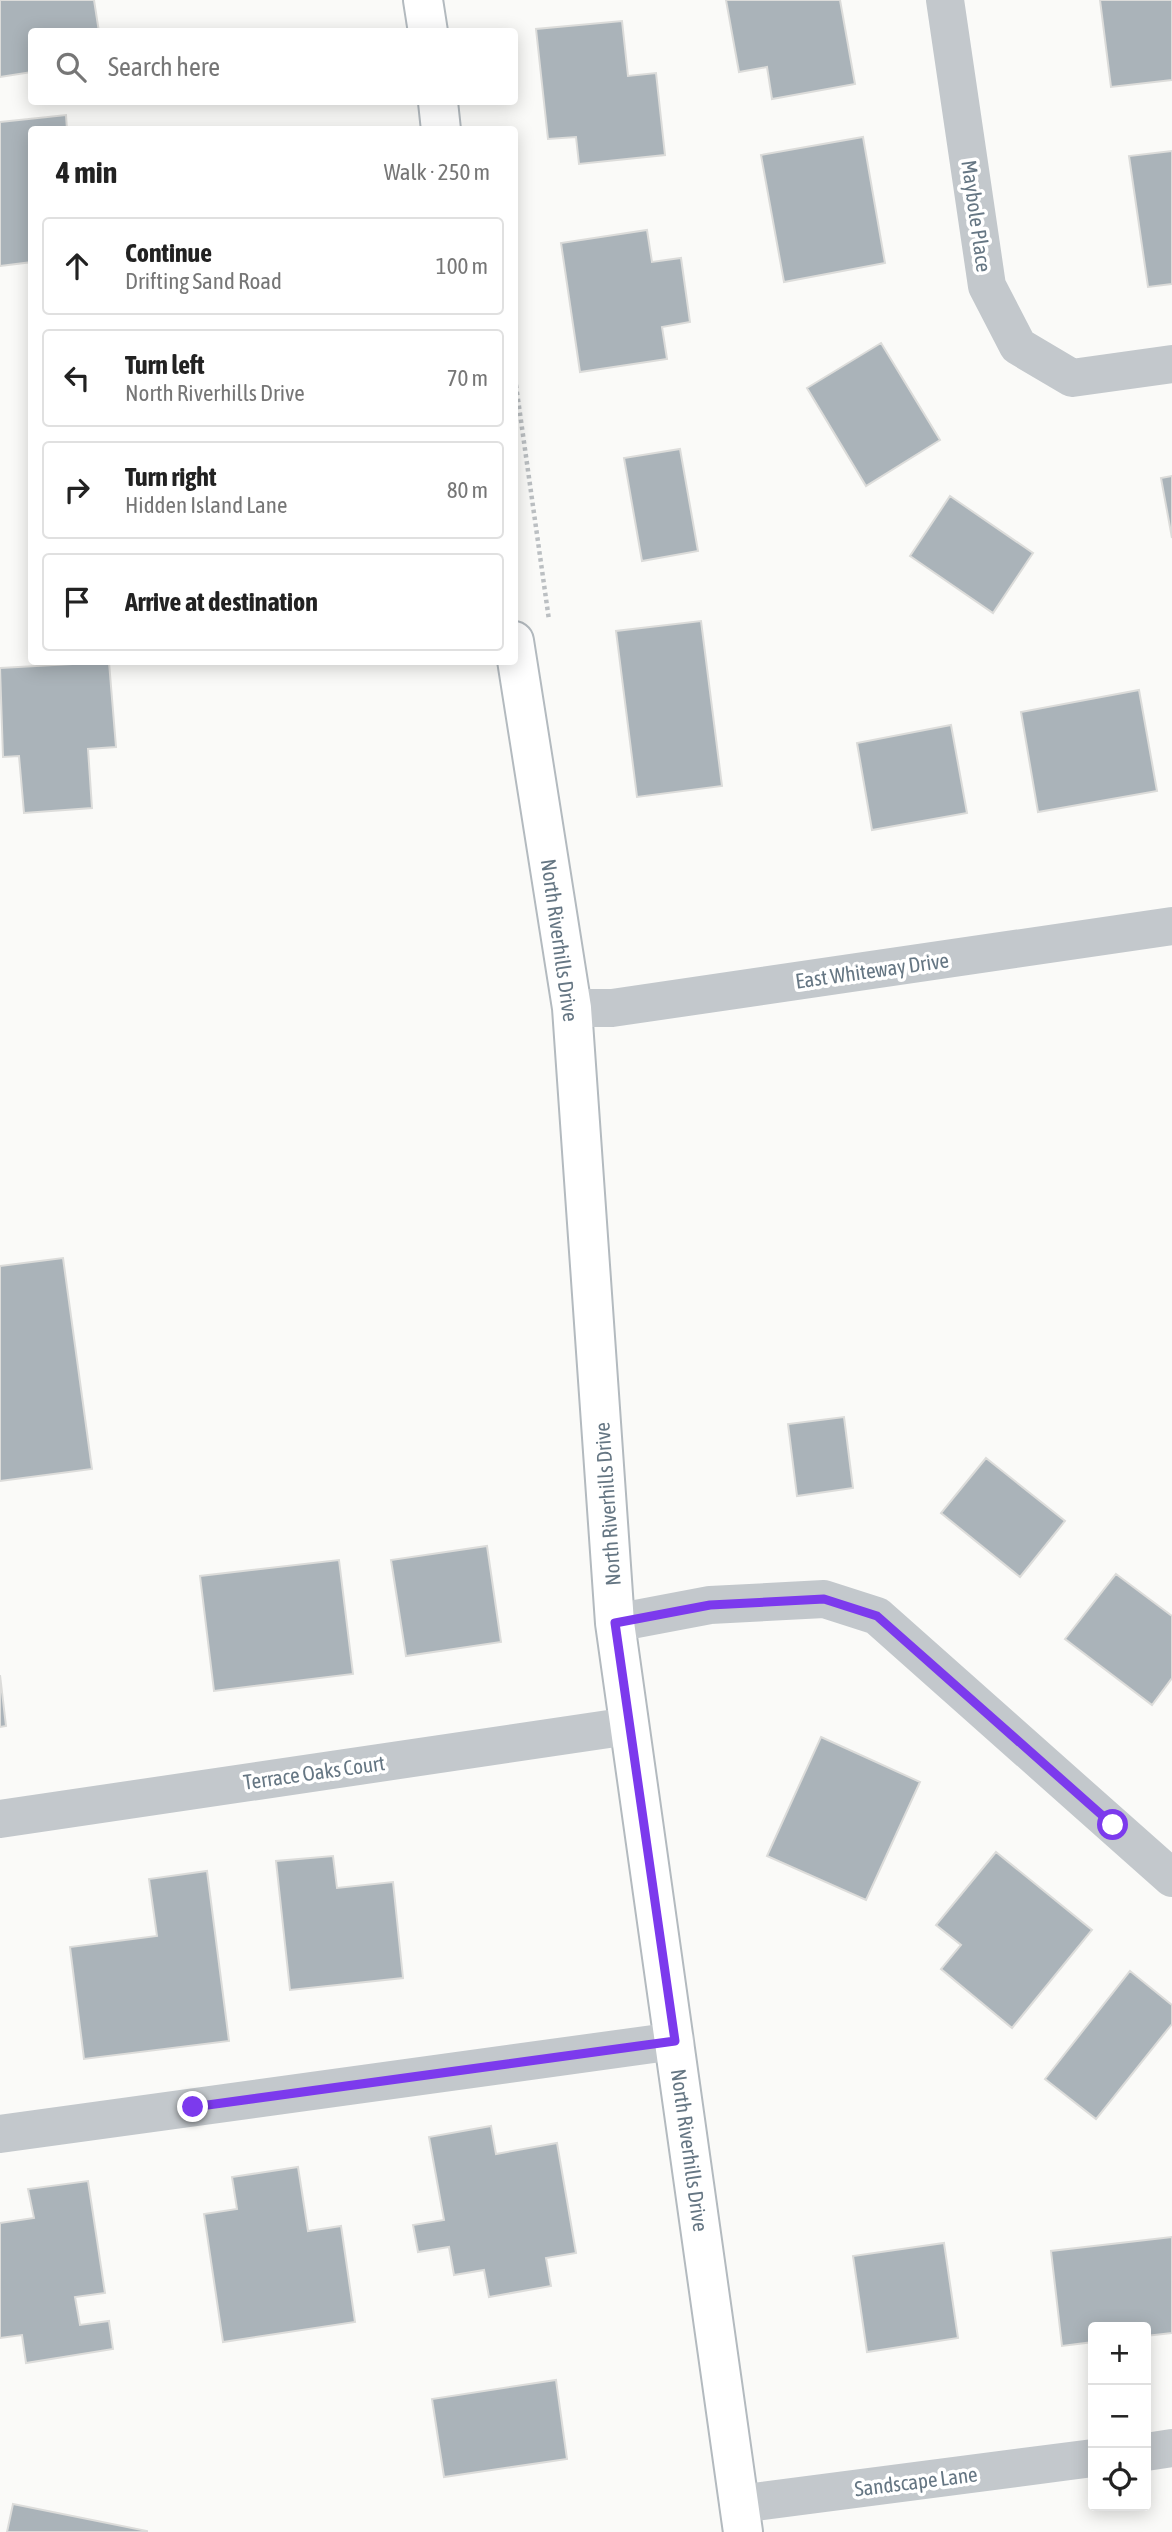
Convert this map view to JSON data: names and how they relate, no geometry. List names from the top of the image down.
{
  "streets": {
    "street": [
      "Maybole Place",
      "North Riverhills Drive",
      "East Whiteway Drive",
      "Terrace Oaks Court",
      "Sandscape Lane"
    ]
  },
  "crossings": [
    ["North Riverhills Drive", "East Whiteway Drive"],
    ["North Riverhills Drive", "Terrace Oaks Court"],
    ["North Riverhills Drive", "Sandscape Lane"]
  ],
  "page": {
    "search": "Search here",
    "heading": ["4 min", "Walk · 250 m"],
    "list": [
      ["Continue", "Drifting Sand Road", "100 m"],
      ["Turn left", "North Riverhills Drive", "70 m"],
      ["Turn right", "Hidden Island Lane", "80 m"],
      "Arrive at destination"
    ],
    "map_buttons": ["+", "−"]
  }
}
